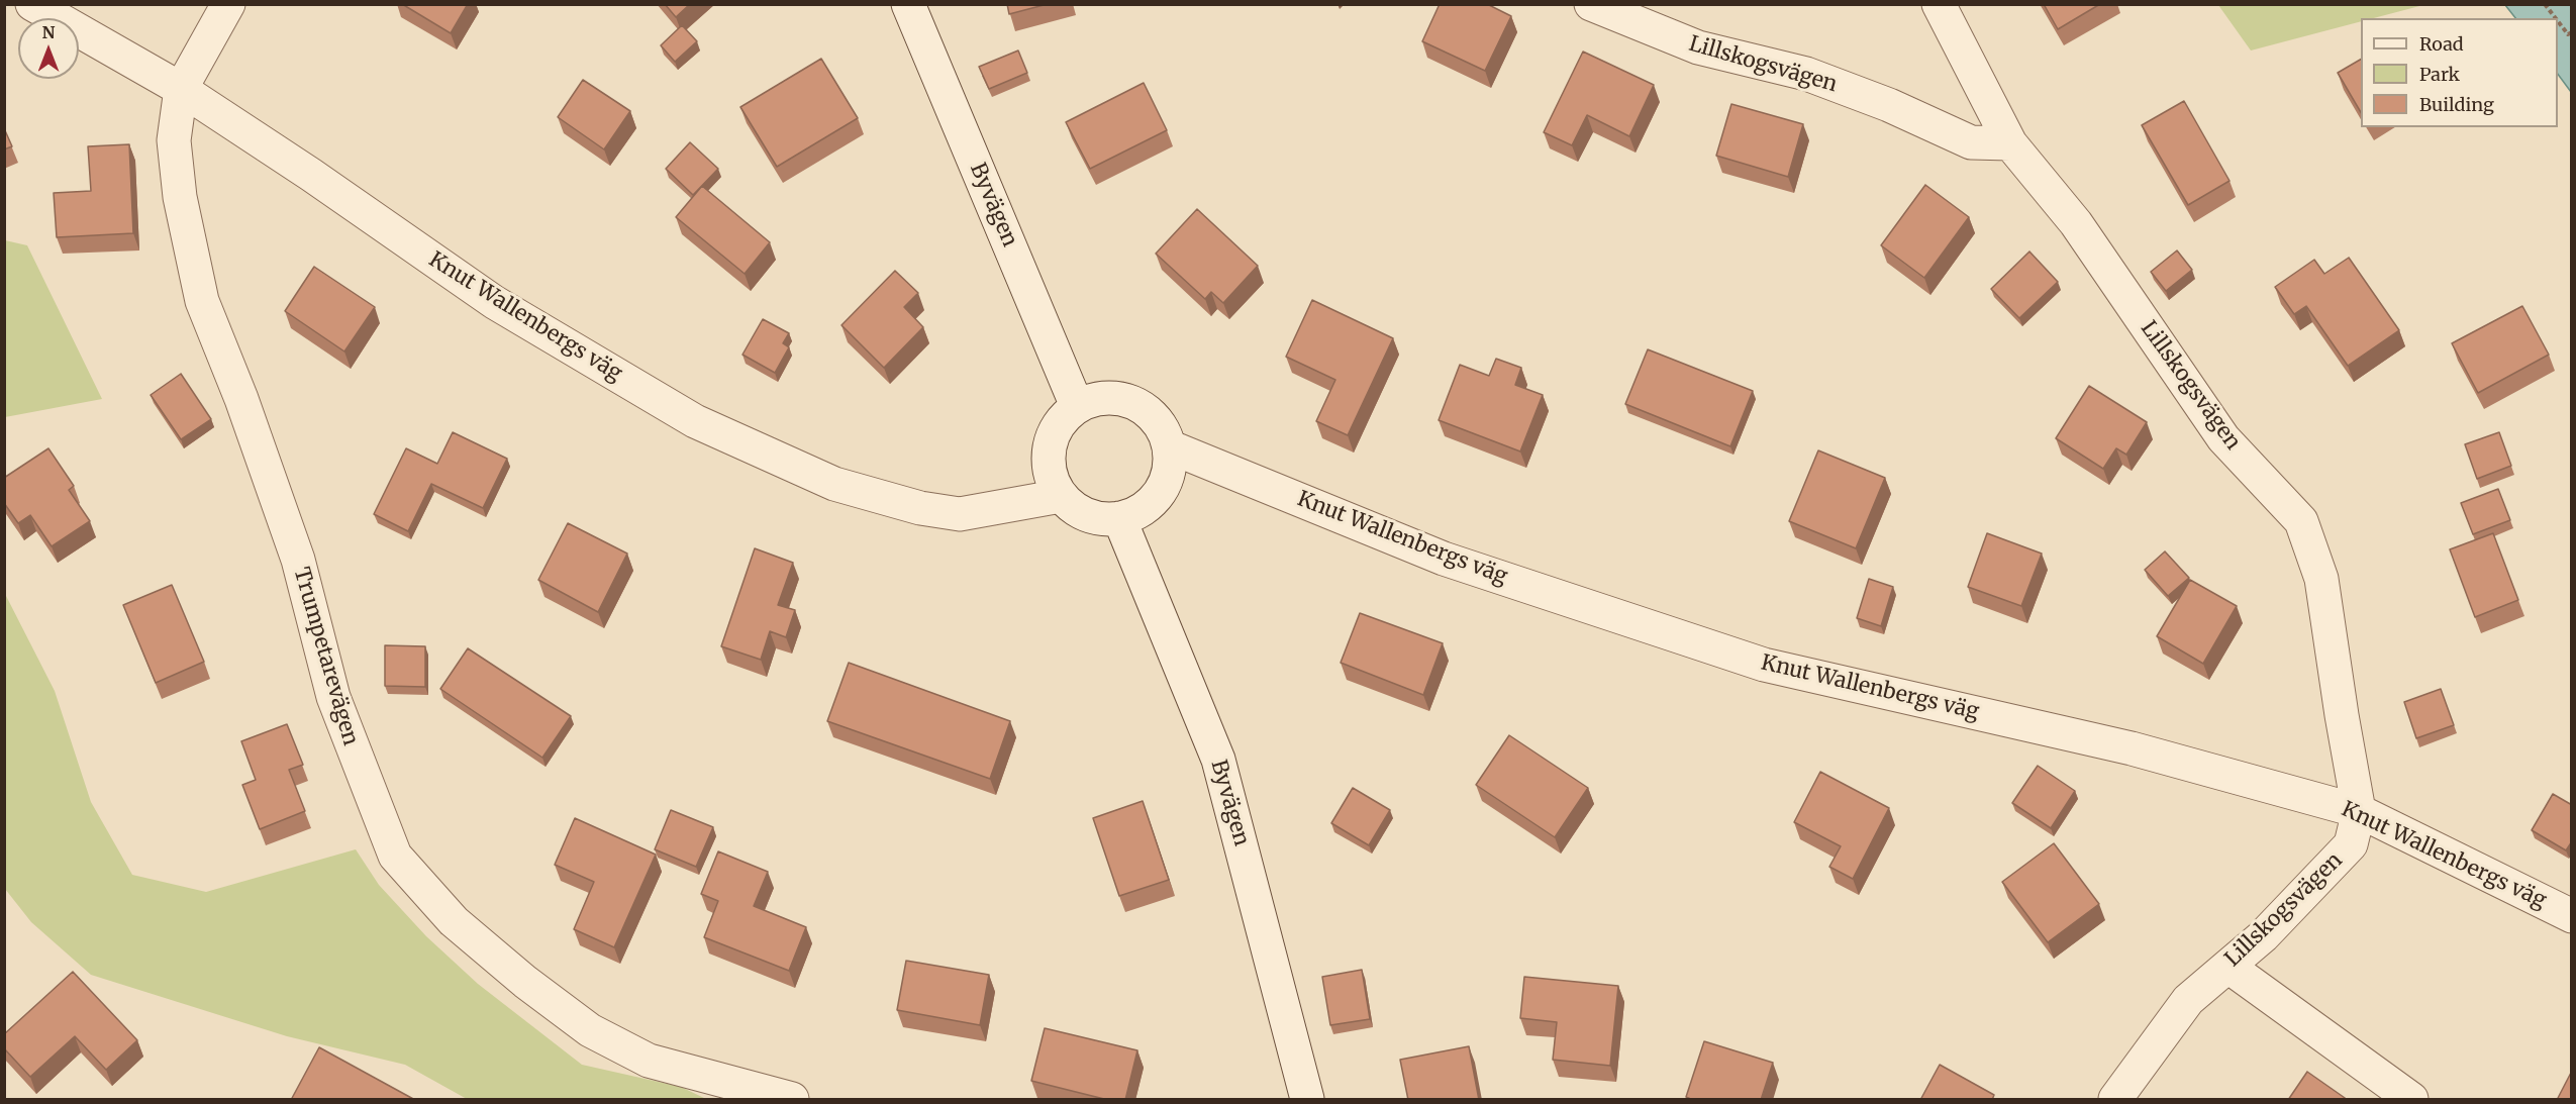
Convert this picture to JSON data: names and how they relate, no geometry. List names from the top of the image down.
{
  "streets": {
    "street": [
      "Lillskogsvägen",
      "Byvägen",
      "Knut Wallenbergs väg",
      "Trumpetarevägen"
    ]
  },
  "crossings": [
    ["Lillskogsvägen", "Knut Wallenbergs väg"],
    ["Byvägen", "Knut Wallenbergs väg"],
    ["Knut Wallenbergs väg", "Trumpetarevägen"]
  ],
  "legend": ["Road", "Park", "Building"],
  "north": "top"
}
